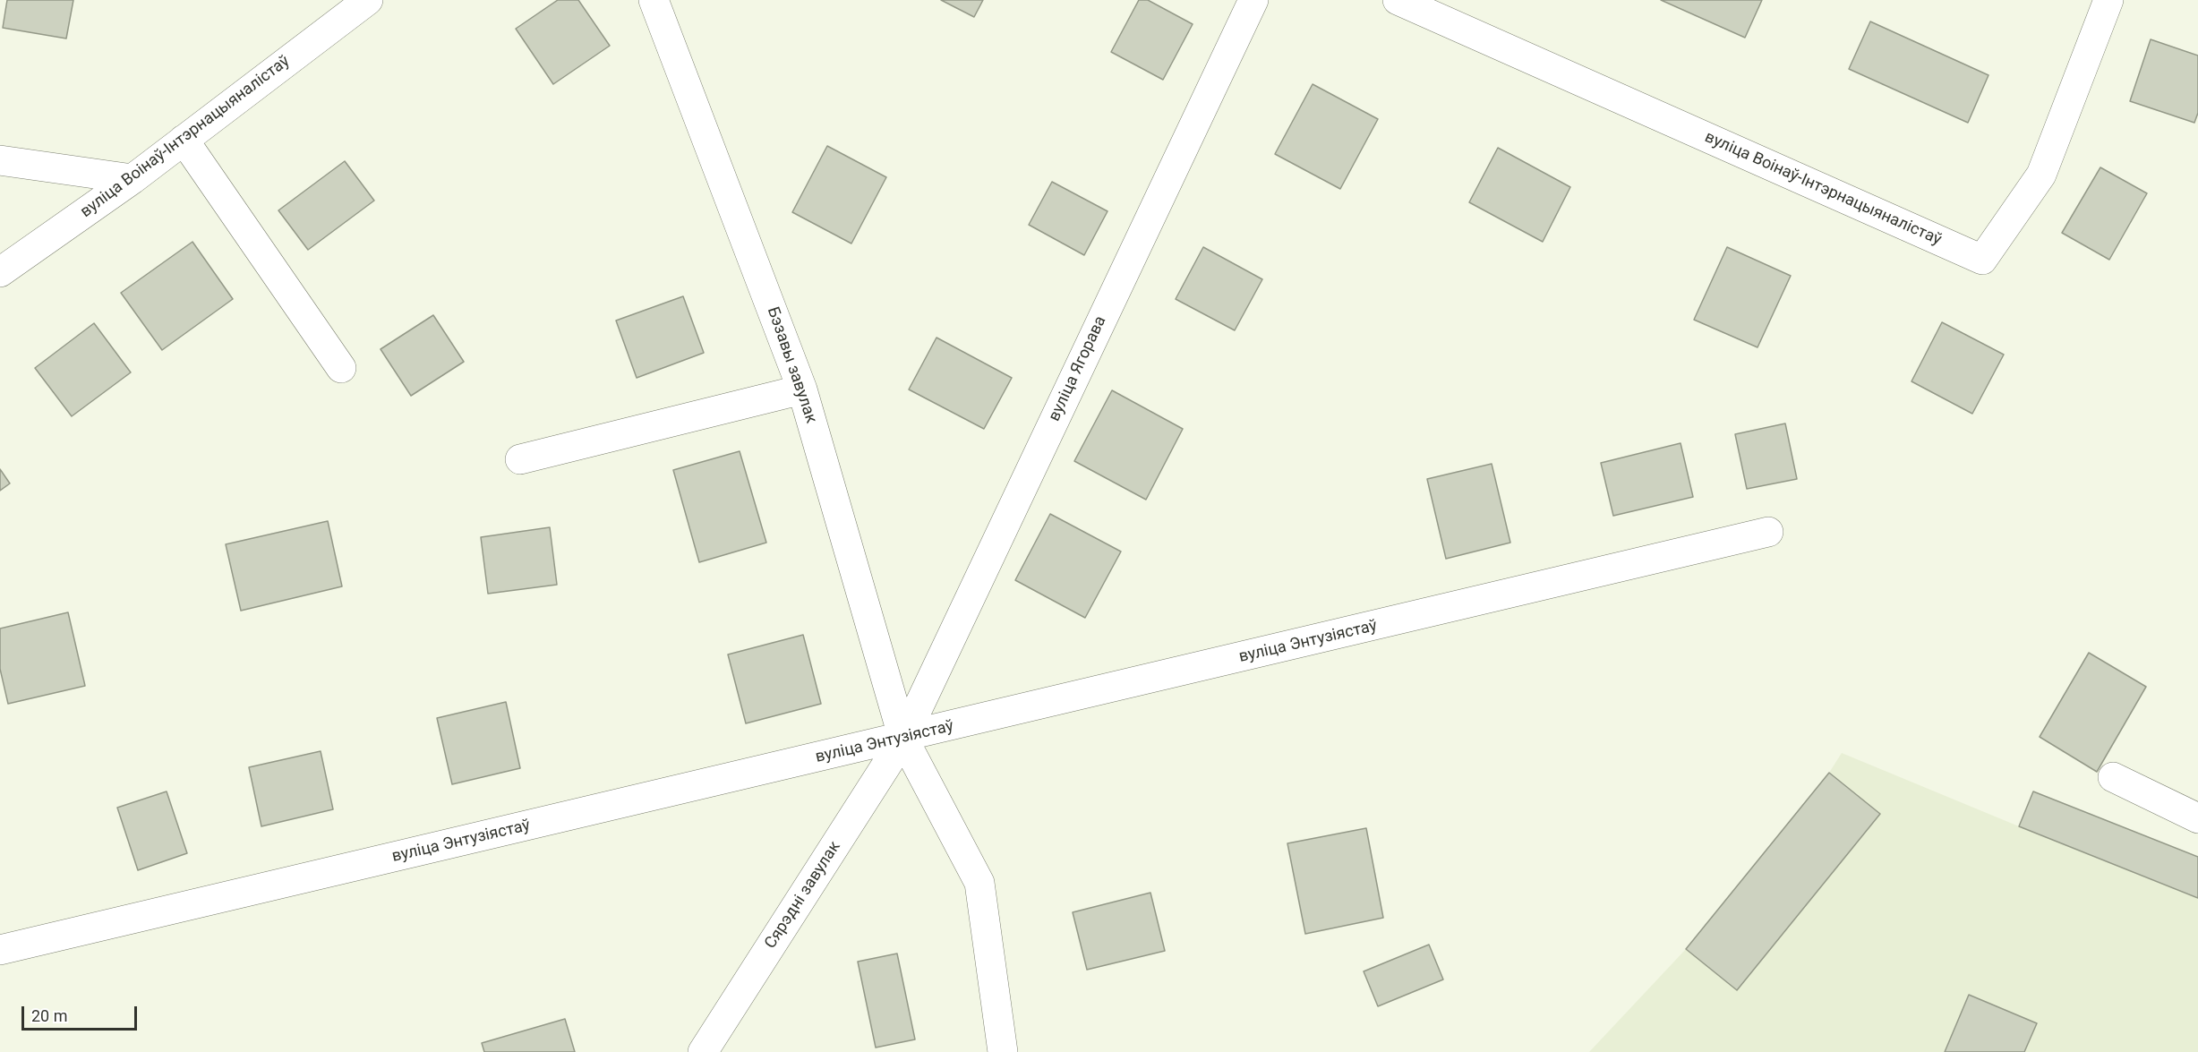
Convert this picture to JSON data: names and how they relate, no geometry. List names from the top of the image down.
{
  "streets": {
    "street": [
      "вуліца Воінаў-Інтэрнацыяналістаў",
      "Бэзавы завулак",
      "вуліца Ягорава",
      "вуліца Энтузіястаў",
      "Сярэдні завулак"
    ]
  },
  "crossings": [
    ["Бэзавы завулак", "вуліца Ягорава"],
    ["Бэзавы завулак", "вуліца Энтузіястаў"],
    ["Бэзавы завулак", "Сярэдні завулак"],
    ["вуліца Ягорава", "вуліца Энтузіястаў"],
    ["вуліца Ягорава", "Сярэдні завулак"],
    ["вуліца Энтузіястаў", "Сярэдні завулак"]
  ],
  "scale_bar": "20 m"
}
